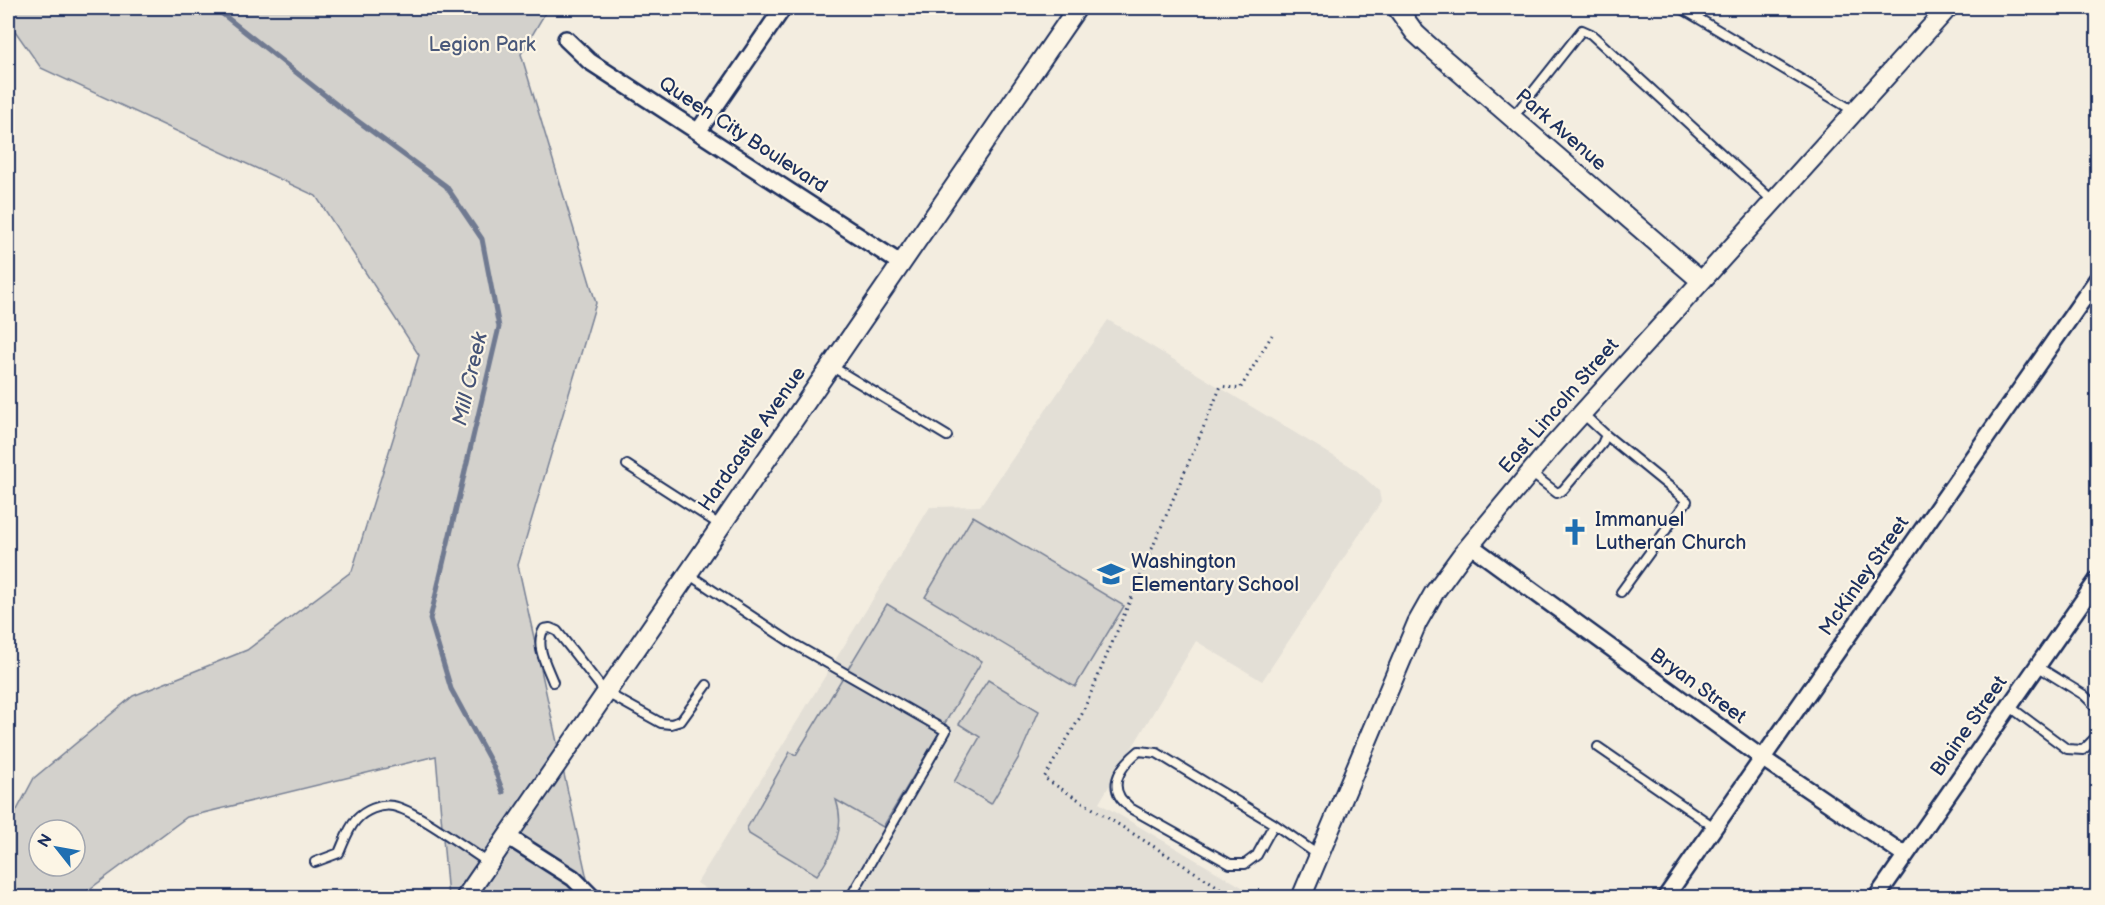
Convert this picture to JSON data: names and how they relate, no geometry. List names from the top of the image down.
{
  "streets": {
    "street": [
      "Park Avenue",
      "Queen City Boulevard",
      "East Lincoln Street",
      "Hardcastle Avenue",
      "McKinley Street",
      "Bryan Street",
      "Blaine Street"
    ]
  },
  "crossings": [
    ["Park Avenue", "East Lincoln Street"],
    ["Queen City Boulevard", "Hardcastle Avenue"],
    ["East Lincoln Street", "Bryan Street"],
    ["McKinley Street", "Bryan Street"],
    ["Bryan Street", "Blaine Street"]
  ],
  "water": ["Mill Creek"],
  "parks": ["Legion Park"],
  "places": {
    "church": ["Immanuel Lutheran Church"],
    "school or university": ["Washington Elementary School"]
  },
  "north": "top left"
}
